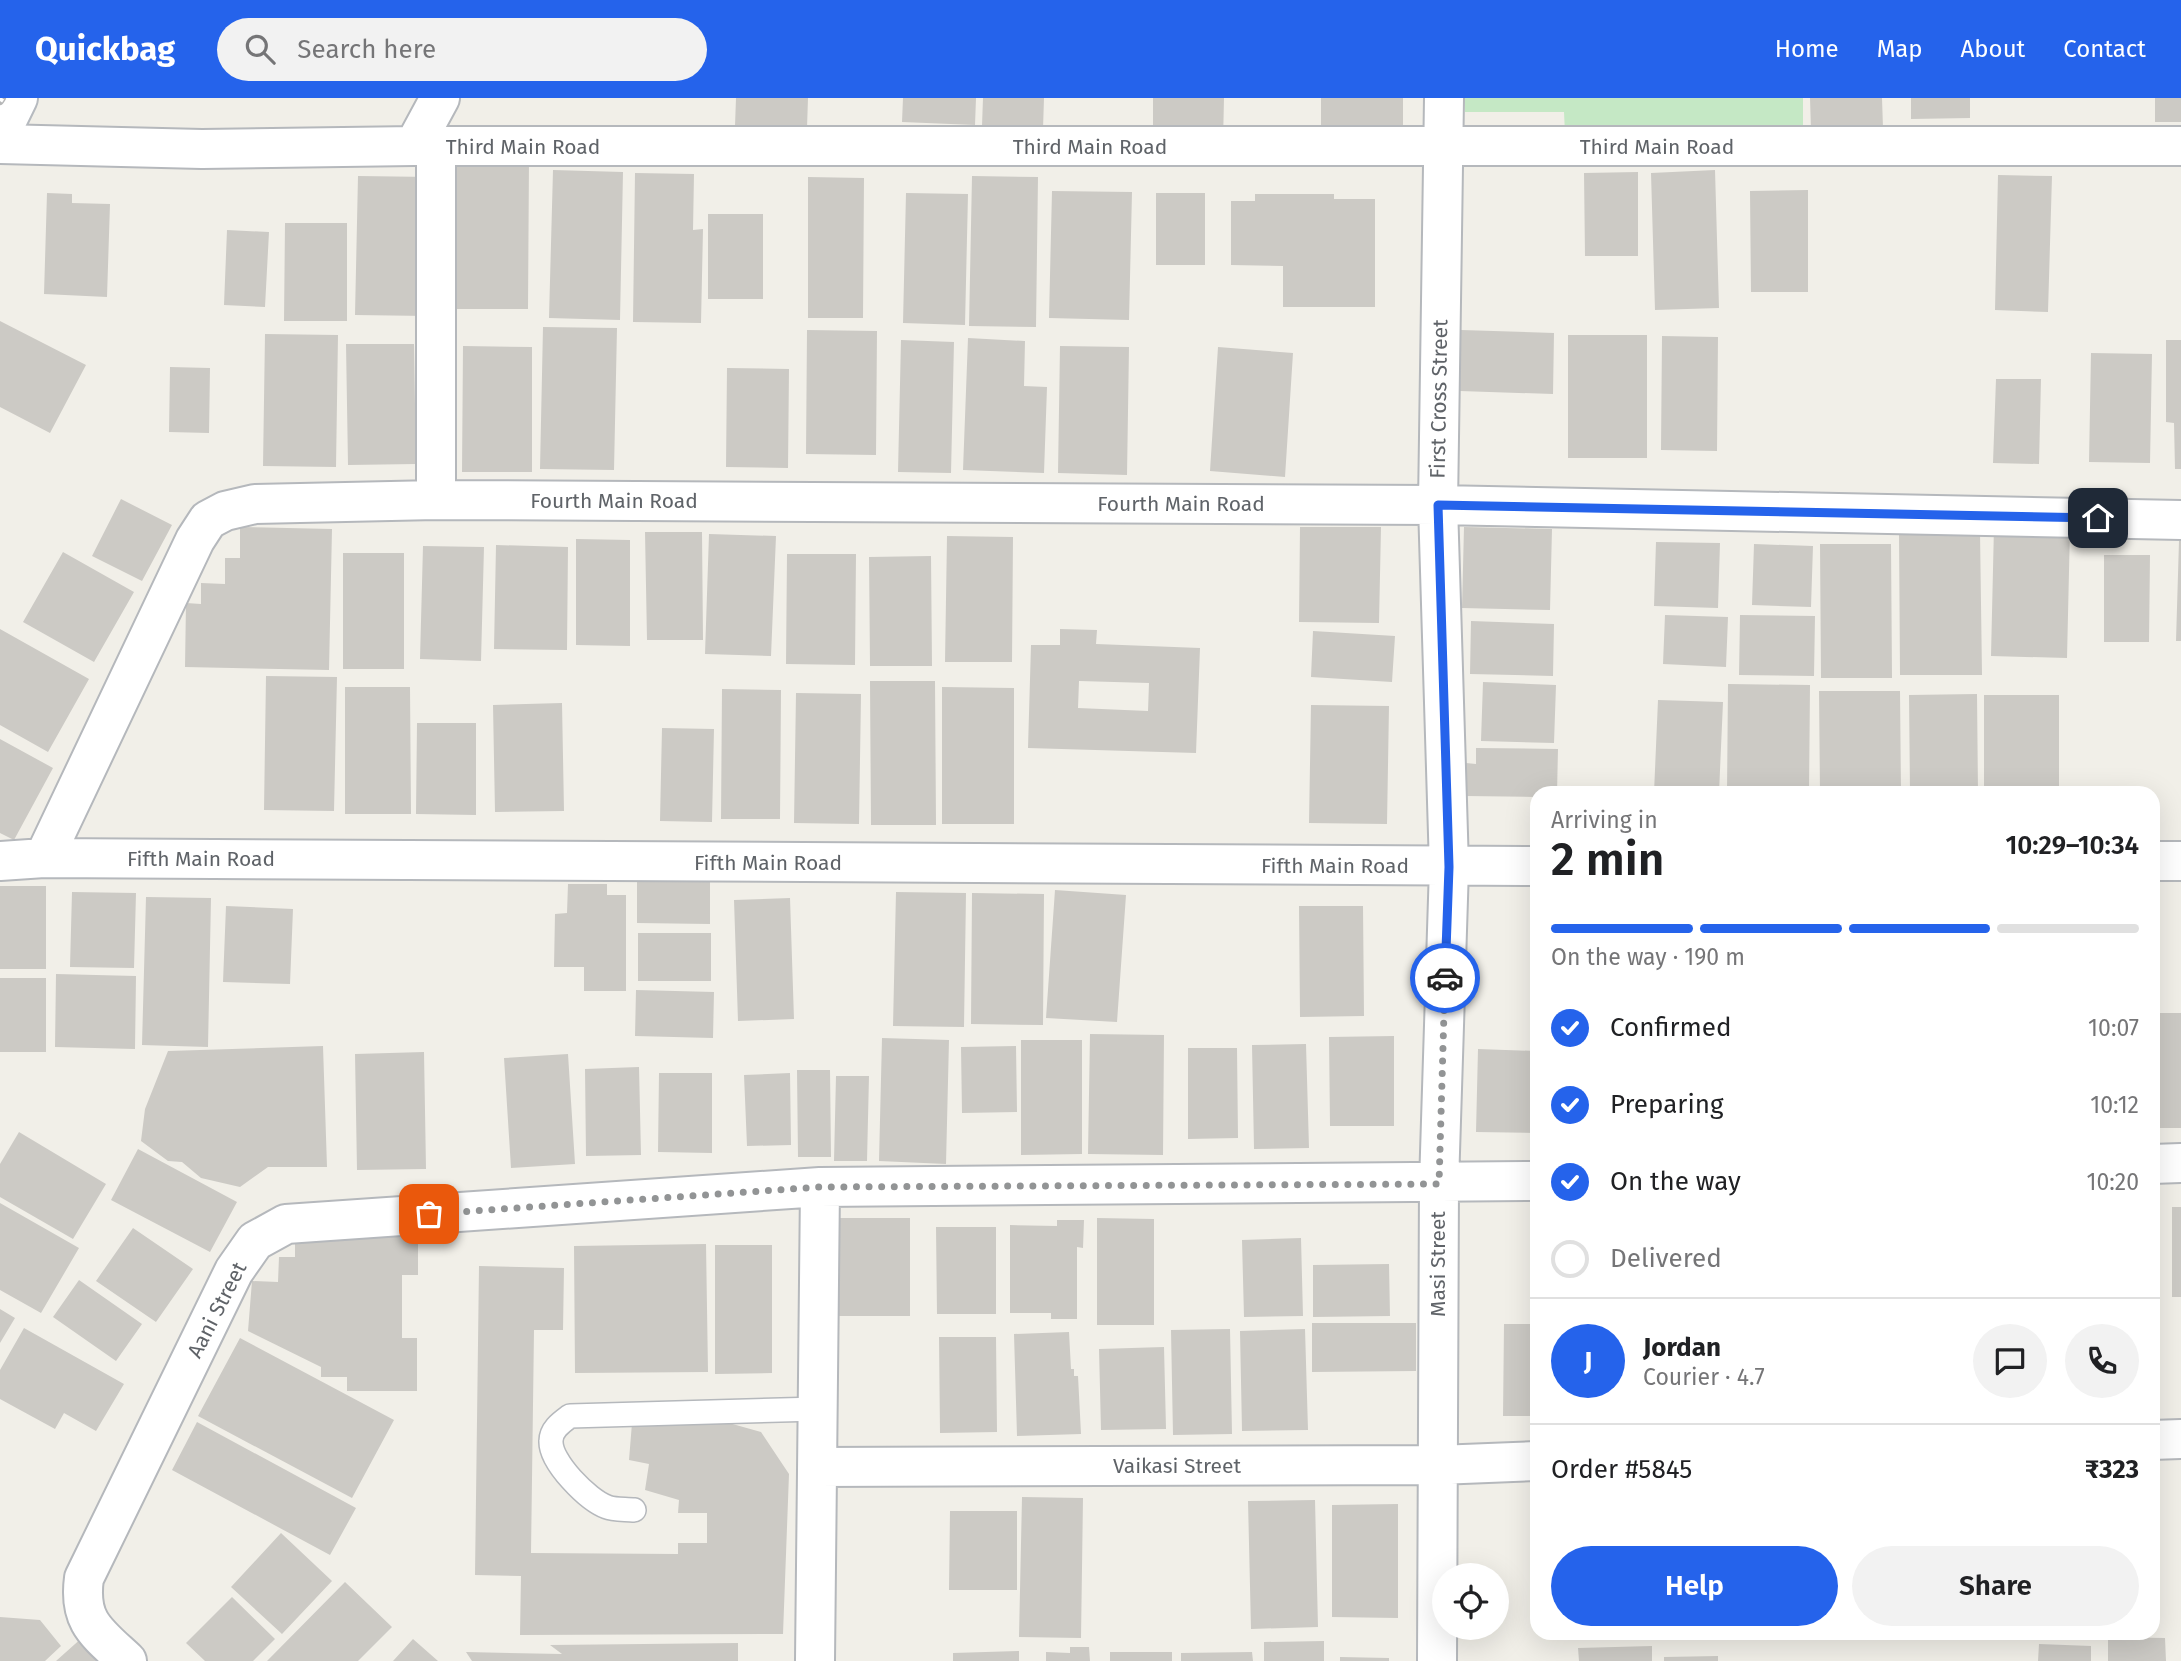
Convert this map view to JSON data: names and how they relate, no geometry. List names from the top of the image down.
{
  "streets": {
    "street": [
      "Third Main Road",
      "First Cross Street",
      "Fourth Main Road",
      "Fifth Main Road",
      "Masi Street",
      "Aani Street",
      "Vaikasi Street"
    ]
  },
  "crossings": [
    ["Third Main Road", "First Cross Street"],
    ["First Cross Street", "Fourth Main Road"],
    ["First Cross Street", "Fifth Main Road"],
    ["First Cross Street", "Masi Street"],
    ["Fourth Main Road", "Fifth Main Road"],
    ["Fifth Main Road", "Masi Street"],
    ["Masi Street", "Aani Street"],
    ["Masi Street", "Vaikasi Street"]
  ],
  "page": {
    "header": "Quickbag",
    "search": "Search here",
    "nav": [
      "Home",
      "Map",
      "About",
      "Contact"
    ],
    "heading": ["2 min", "Arriving in", "10:29–10:34"],
    "panel": [
      "Jordan",
      "Courier · 4.7",
      "Order #5845",
      "₹323"
    ],
    "bar": "On the way · 190 m",
    "list": [
      ["Confirmed", "10:07"],
      ["Preparing", "10:12"],
      ["On the way", "10:20"],
      "Delivered"
    ],
    "round": "J",
    "buttons": ["Help", "Share"]
  }
}
